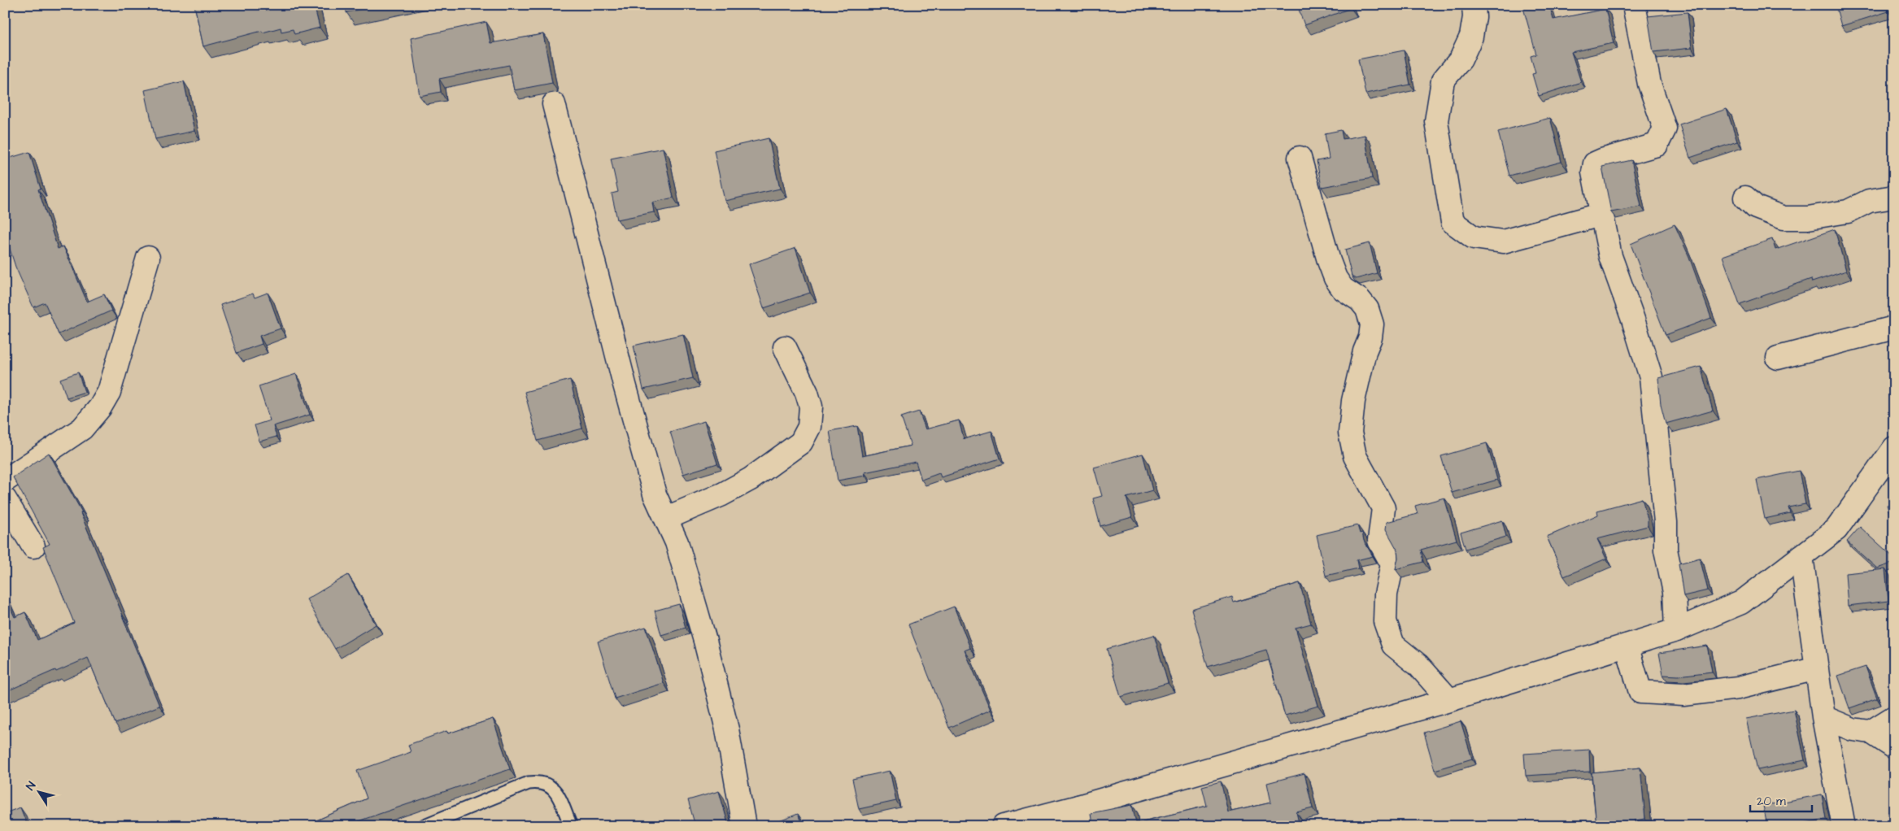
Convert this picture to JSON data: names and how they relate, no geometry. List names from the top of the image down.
{
  "scale_bar": "20 m",
  "north": "top left"
}
